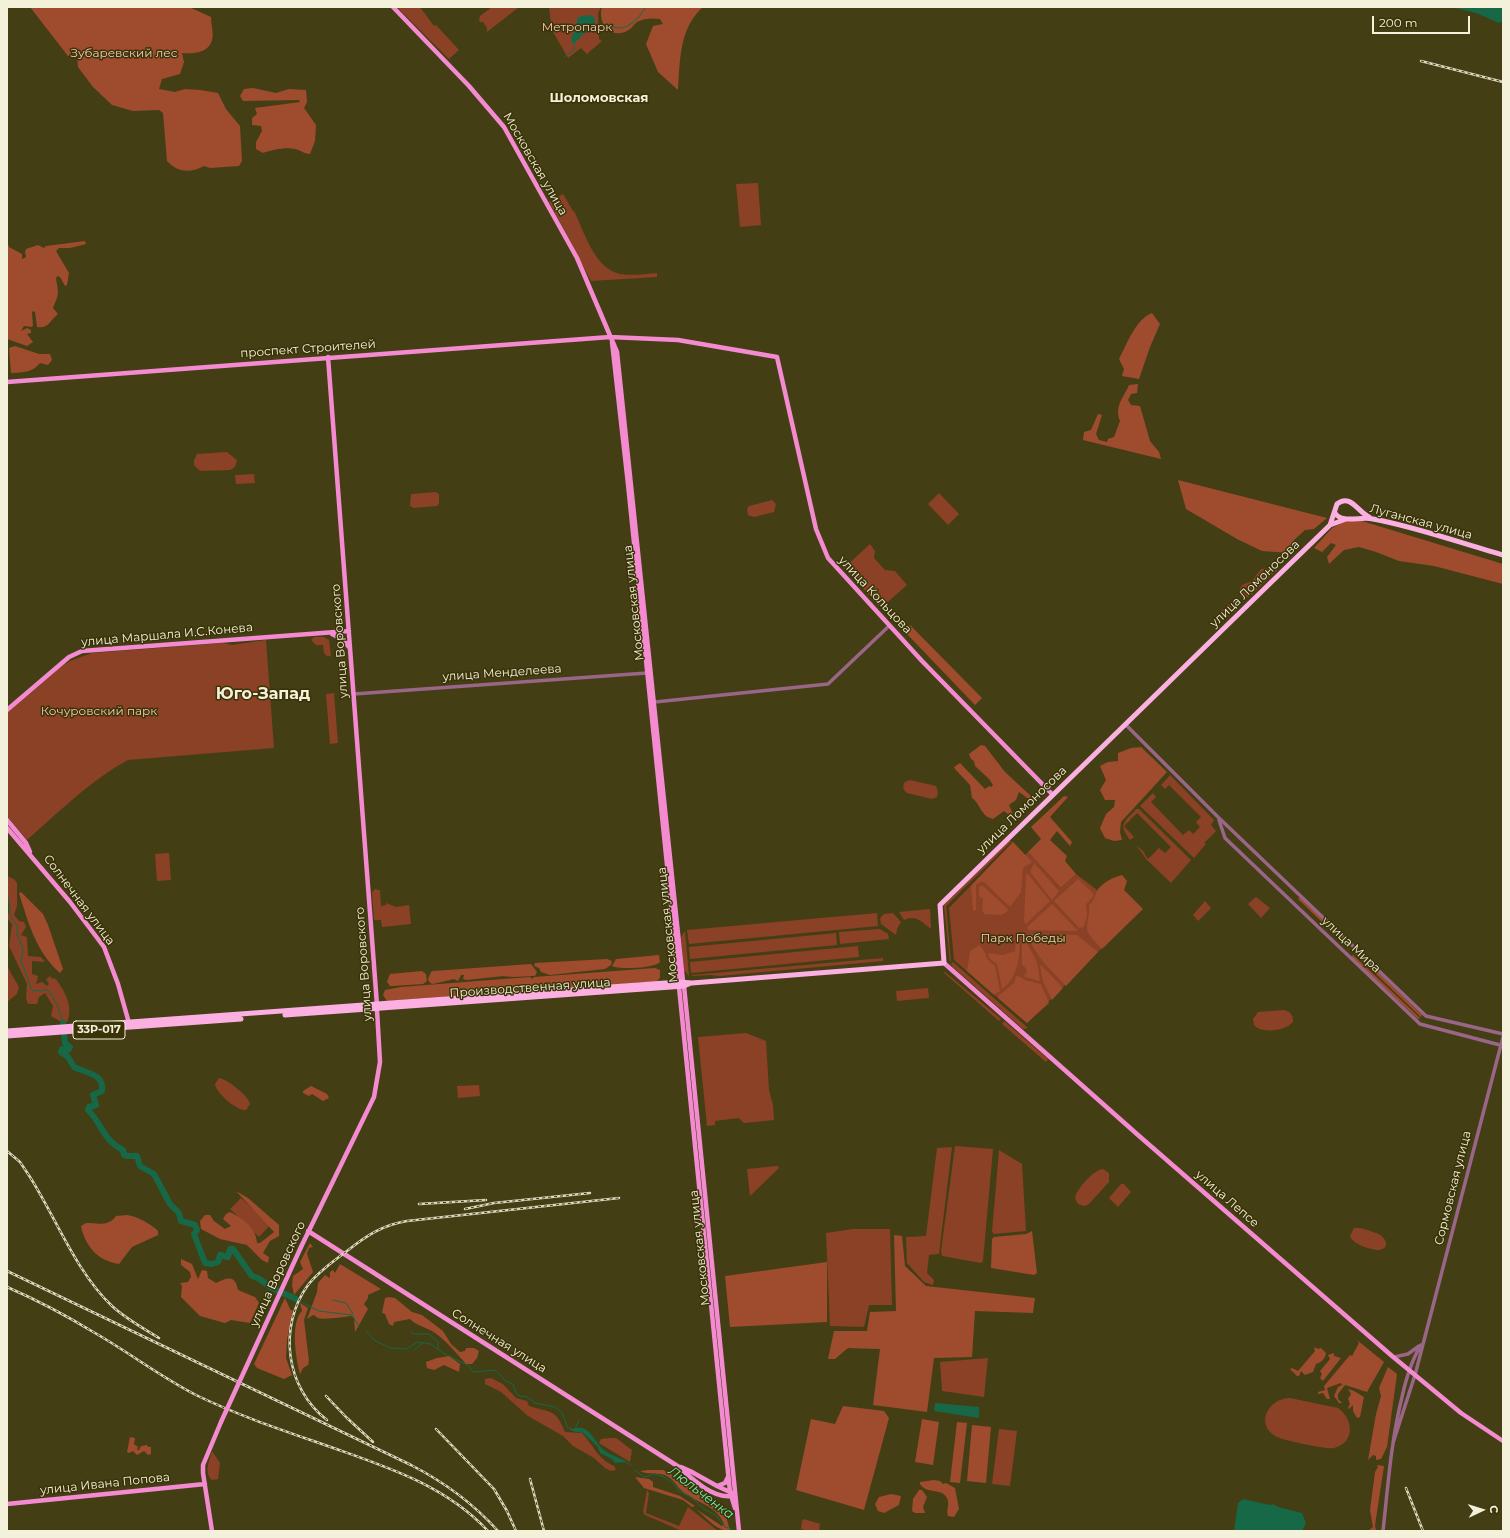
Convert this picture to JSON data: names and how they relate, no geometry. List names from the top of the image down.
{
  "streets": {
    "highway": [
      "Луганская улица",
      "улица Ломоносова",
      "Производственная улица",
      "33Р-017"
    ],
    "main road": [
      "Московская улица",
      "проспект Строителей",
      "улица Кольцова",
      "улица Маршала И.С.Конева",
      "улица Воровского",
      "Солнечная улица",
      "улица Лепсе",
      "улица Ивана Попова"
    ],
    "street": ["улица Менделеева", "улица Мира", "Сормовская улица"]
  },
  "crossings": [
    ["Московская улица", "проспект Строителей"],
    ["Московская улица", "улица Менделеева"],
    ["Московская улица", "Солнечная улица"],
    ["Московская улица", "Производственная улица"],
    ["проспект Строителей", "улица Кольцова"],
    ["проспект Строителей", "улица Воровского"],
    ["Луганская улица", "улица Ломоносова"],
    ["улица Ломоносова", "улица Кольцова"],
    ["улица Ломоносова", "улица Мира"],
    ["улица Ломоносова", "улица Лепсе"],
    ["улица Маршала И.С.Конева", "улица Воровского"],
    ["улица Воровского", "улица Менделеева"],
    ["улица Воровского", "Солнечная улица"],
    ["улица Воровского", "Производственная улица"],
    ["улица Воровского", "улица Ивана Попова"],
    ["Солнечная улица", "Производственная улица"],
    ["Солнечная улица", "33Р-017"],
    ["улица Мира", "Сормовская улица"],
    ["Производственная улица", "33Р-017"],
    ["Сормовская улица", "улица Лепсе"]
  ],
  "districts": ["Шоломовская", "Юго-Запад"],
  "water": ["Люльченка"],
  "parks": [
    "Метропарк",
    "Зубаревский лес",
    "Кочуровский парк",
    "Парк Победы"
  ],
  "scale_bar": "200 m",
  "north": "right"
}
